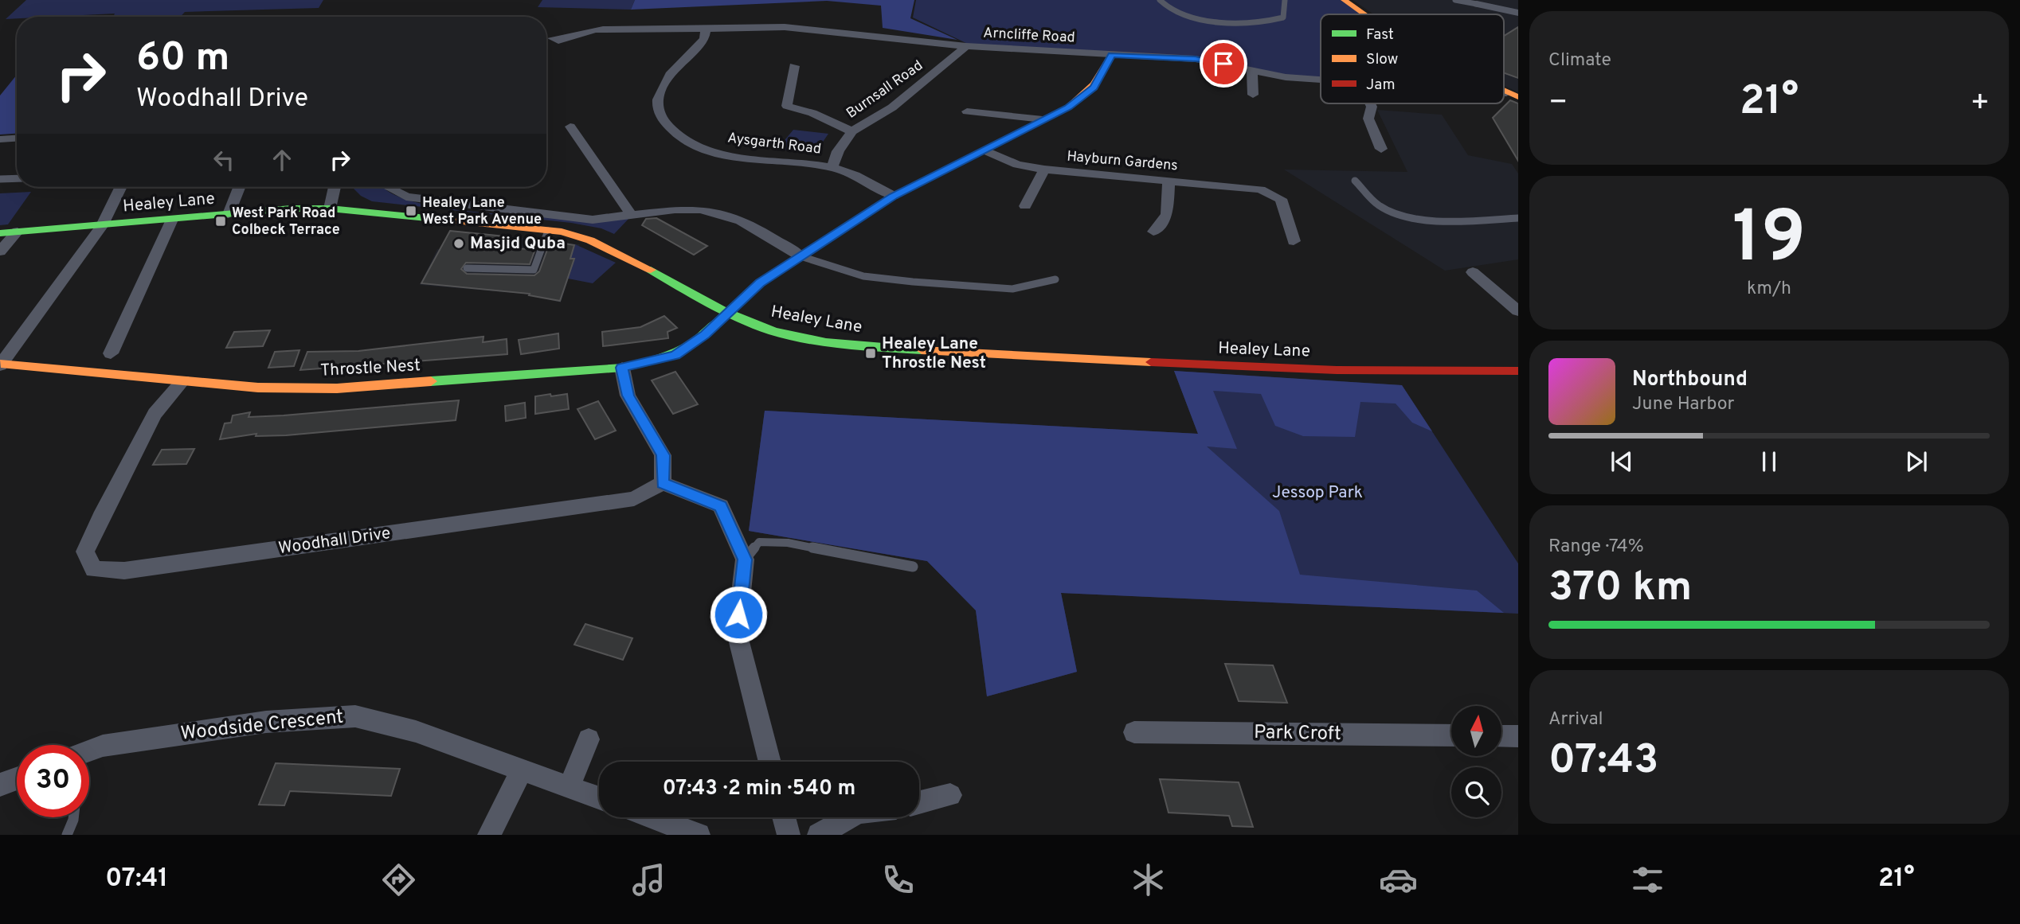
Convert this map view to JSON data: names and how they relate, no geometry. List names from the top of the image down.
{
  "streets": {
    "street": [
      "Arncliffe Road",
      "Burnsall Road",
      "Aysgarth Road",
      "Hayburn Gardens",
      "Healey Lane",
      "Throstle Nest",
      "Woodhall Drive",
      "Woodside Crescent",
      "Park Croft"
    ]
  },
  "crossings": [
    ["Arncliffe Road", "Burnsall Road"],
    ["Arncliffe Road", "Aysgarth Road"],
    ["Arncliffe Road", "Throstle Nest"],
    ["Burnsall Road", "Aysgarth Road"],
    ["Aysgarth Road", "Throstle Nest"],
    ["Hayburn Gardens", "Throstle Nest"],
    ["Healey Lane", "Throstle Nest"],
    ["Throstle Nest", "Woodhall Drive"]
  ],
  "parks": ["Jessop Park"],
  "places": {
    "transit": ["Healey Lane West Park Avenue", "West Park Road Colbeck Terrace", "Healey Lane Throstle Nest"],
    "other": ["Masjid Quba"]
  },
  "legend": ["Fast", "Slow", "Jam"],
  "north": "top",
  "page": {
    "tile": [
      "Climate",
      ["19", "km/h"],
      ["Range · 74%", "370 km"],
      ["Arrival", "07:43"]
    ],
    "turn": ["60 m", "Woodhall Drive"],
    "heat": ["−", "21°", "+"],
    "song": ["Northbound", "June Harbor"],
    "limit": "30",
    "trip": "07:43 · 2 min · 540 m",
    "tabs": ["07:41", "21°"]
  }
}
